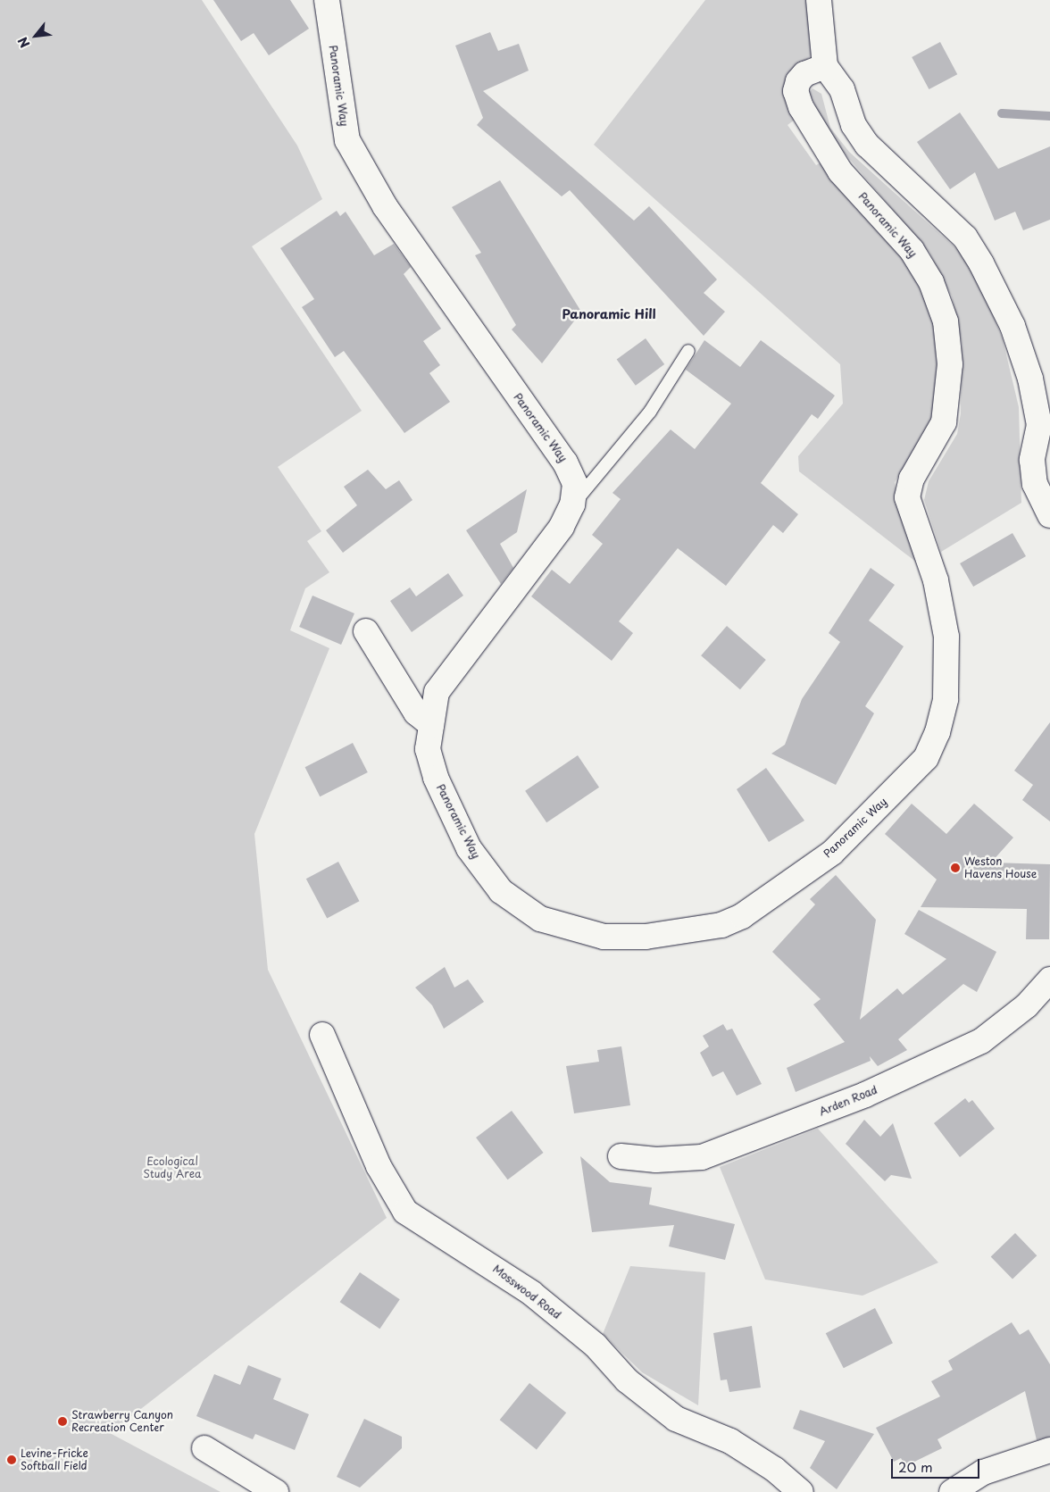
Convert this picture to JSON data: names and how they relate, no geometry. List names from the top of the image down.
{
  "streets": {
    "street": ["Panoramic Way", "Arden Road", "Mosswood Road"]
  },
  "districts": ["Panoramic Hill"],
  "parks": ["Ecological Study Area"],
  "places": ["Weston Havens House", "Strawberry Canyon Recreation Center", "Levine-Fricke Softball Field"],
  "scale_bar": "20 m",
  "north": "bottom left"
}
